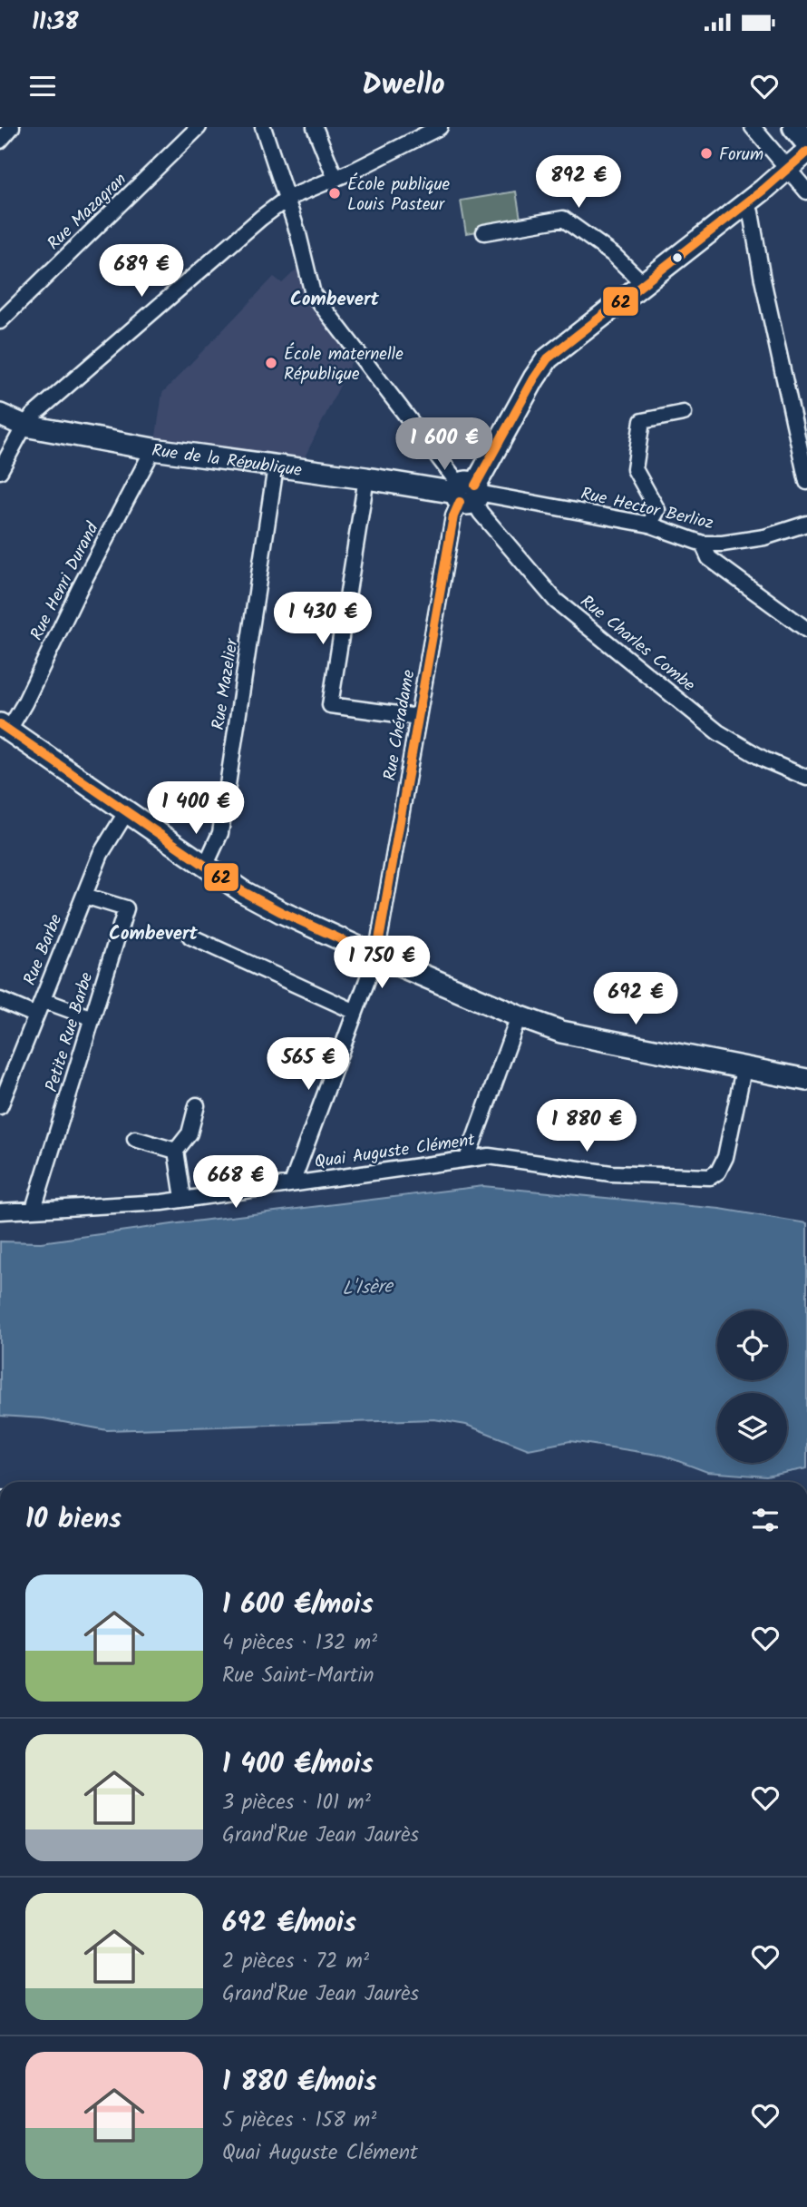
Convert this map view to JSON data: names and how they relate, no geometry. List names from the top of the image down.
{
  "streets": {
    "street": [
      "Rue Mazagran",
      "Rue de la République",
      "Rue Hector Berlioz",
      "Rue Henri Durand",
      "Rue Charles Combe",
      "Rue Mazelier",
      "Rue Chéradame",
      "Rue Barbe",
      "Petite Rue Barbe",
      "Quai Auguste Clément"
    ]
  },
  "crossings": [
    ["Rue de la République", "Rue Hector Berlioz"],
    ["Rue de la République", "Rue Henri Durand"],
    ["Rue de la République", "Rue Charles Combe"],
    ["Rue de la République", "Rue Mazelier"],
    ["Rue de la République", "Rue Chéradame"],
    ["Rue Hector Berlioz", "Rue Charles Combe"],
    ["Rue Hector Berlioz", "Rue Chéradame"],
    ["Rue Charles Combe", "Rue Chéradame"],
    ["Rue Chéradame", "Quai Auguste Clément"],
    ["Rue Barbe", "Petite Rue Barbe"],
    ["Petite Rue Barbe", "Quai Auguste Clément"]
  ],
  "districts": ["Combevert", "Combevert"],
  "water": ["L'Isère"],
  "places": ["Forum", "École publique Louis Pasteur", "École maternelle République"],
  "lines": ["transit line 62"],
  "page": {
    "status": "11:38",
    "header": "Dwello",
    "price": [
      "892 €",
      "689 €",
      "1 600 €",
      "1 430 €",
      "1 400 €",
      "1 750 €",
      "692 €",
      "565 €",
      "1 880 €",
      "668 €"
    ],
    "heading": "10 biens",
    "list": [
      {
        "name": "1 600 €/mois",
        "note": "4 pièces · 132 m² · Rue Saint-Martin"
      },
      {
        "name": "1 400 €/mois",
        "note": "3 pièces · 101 m² · Grand'Rue Jean Jaurès"
      },
      {
        "name": "692 €/mois",
        "note": "2 pièces · 72 m² · Grand'Rue Jean Jaurès"
      },
      {
        "name": "1 880 €/mois",
        "note": "5 pièces · 158 m² · Quai Auguste Clément"
      }
    ]
  }
}
